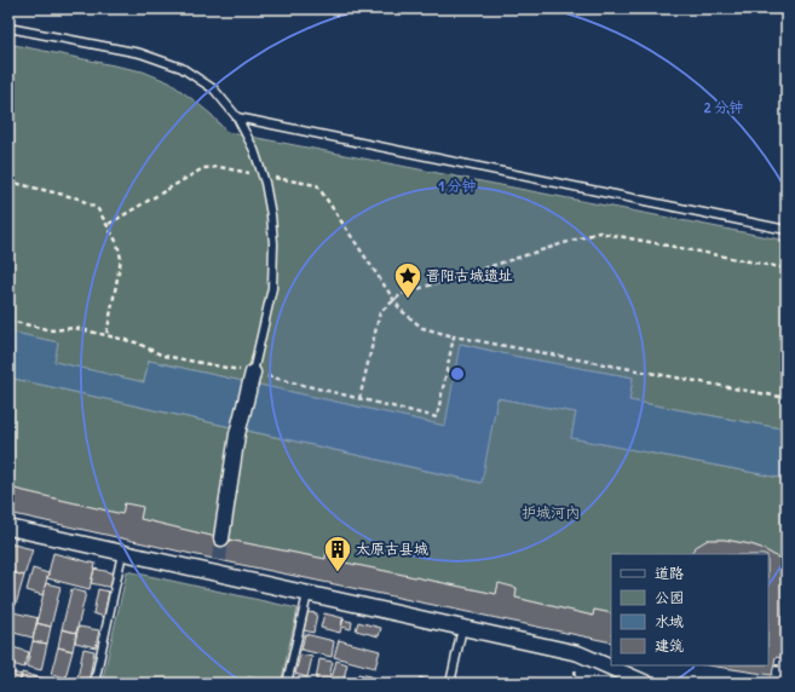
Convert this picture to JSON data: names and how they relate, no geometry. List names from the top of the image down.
{
  "parks": ["护城河内"],
  "places": {
    "place": ["晋阳古城遗址"],
    "building": ["太原古县城"]
  },
  "legend": [
    "道路",
    "公园",
    "水域",
    "建筑"
  ],
  "rings": ["2 分钟", "1 分钟"]
}
